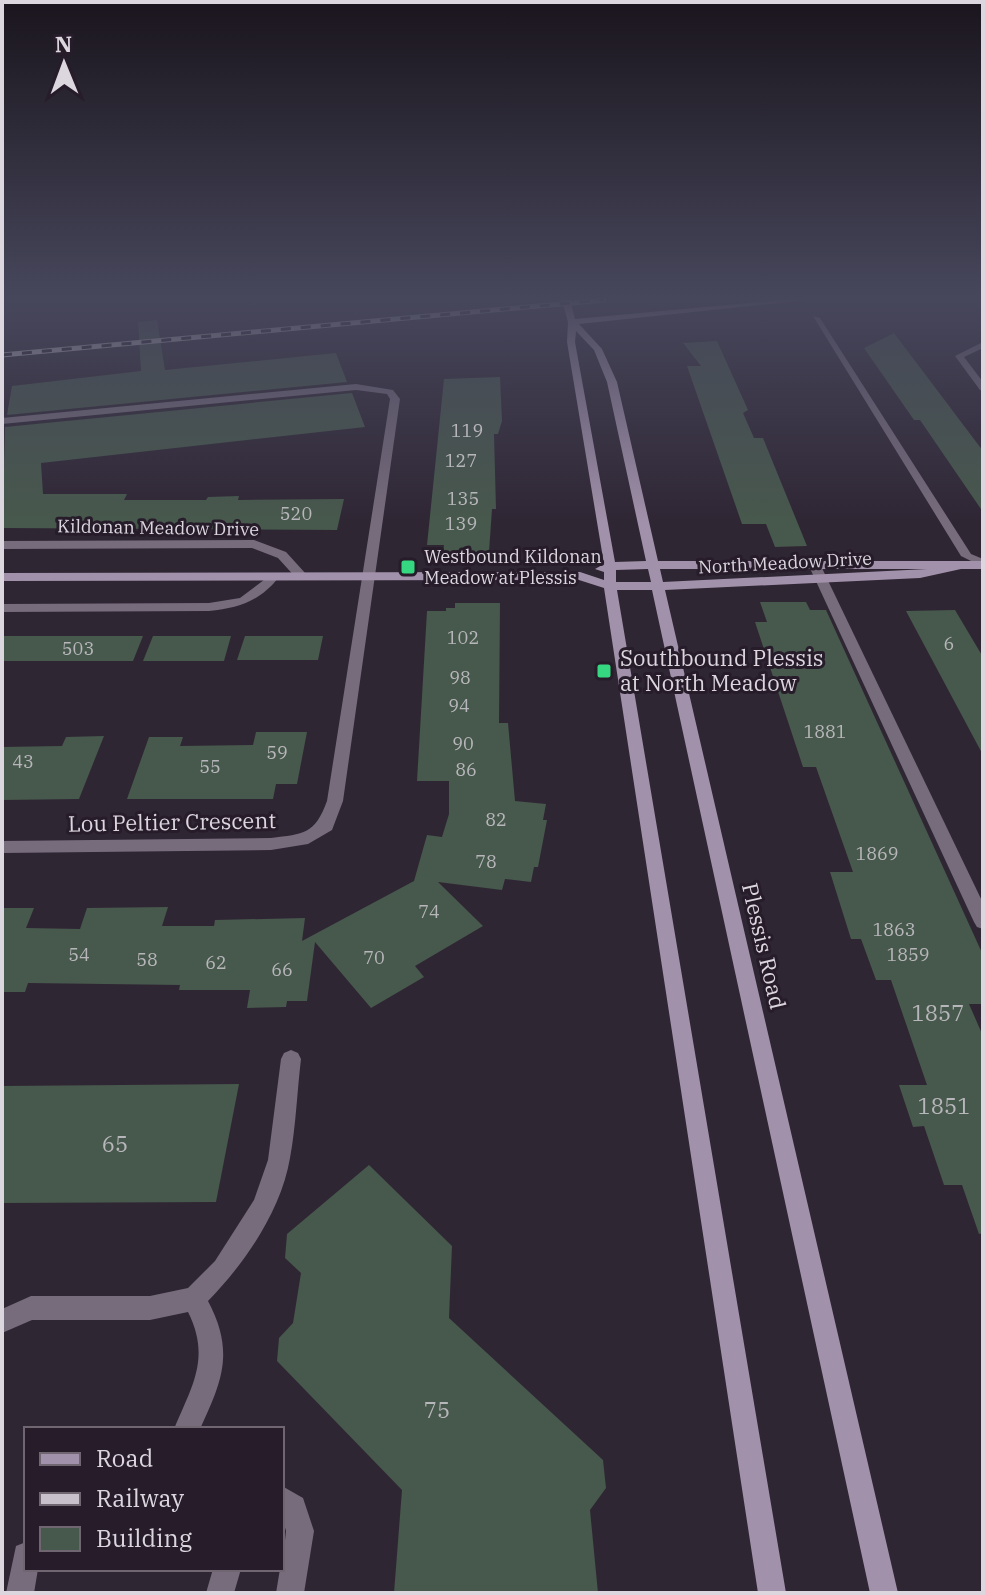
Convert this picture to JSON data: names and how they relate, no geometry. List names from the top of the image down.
{
  "streets": {
    "main road": ["North Meadow Drive", "Plessis Road"],
    "street": ["Kildonan Meadow Drive", "Lou Peltier Crescent"]
  },
  "crossings": [
    ["North Meadow Drive", "Plessis Road"]
  ],
  "places": {
    "transit": ["Westbound Kildonan Meadow at Plessis", "Southbound Plessis at North Meadow"]
  },
  "house_numbers": [
    "119",
    "127",
    "135",
    "520",
    "139",
    "102",
    "6",
    "503",
    "98",
    "94",
    "1881",
    "90",
    "59",
    "43",
    "55",
    "86",
    "82",
    "1869",
    "78",
    "74",
    "1863",
    "54",
    "1859",
    "70",
    "58",
    "62",
    "66",
    "1857",
    "1851",
    "65",
    "75"
  ],
  "legend": ["Road", "Railway", "Building"],
  "north": "top"
}
